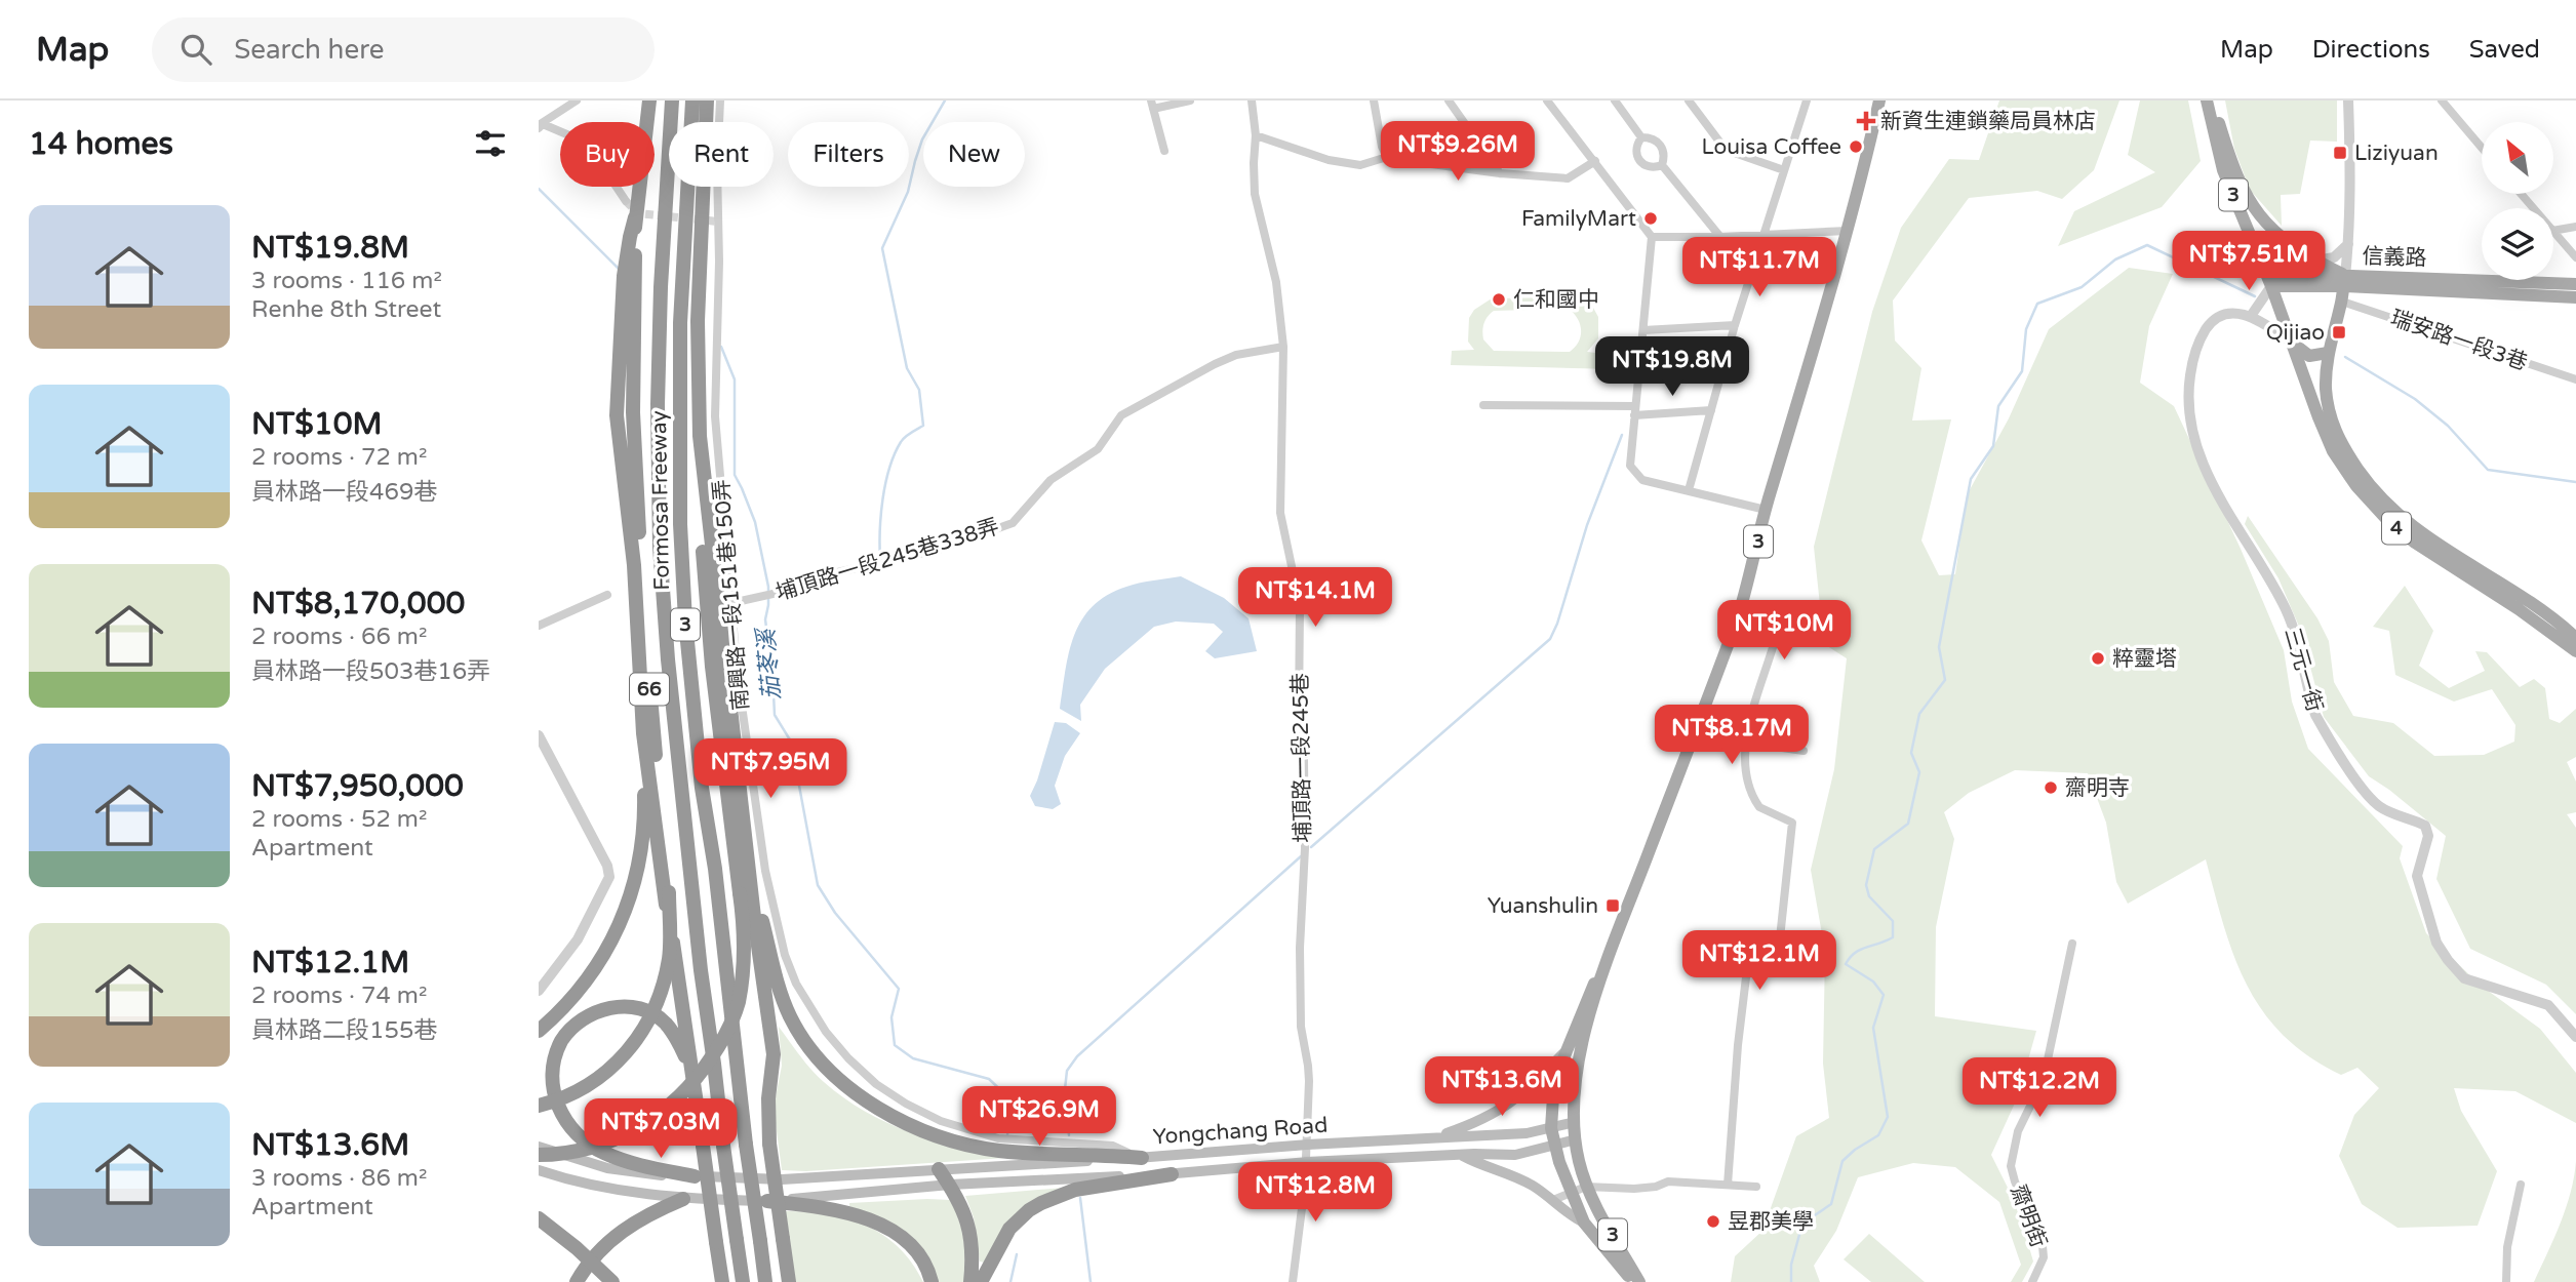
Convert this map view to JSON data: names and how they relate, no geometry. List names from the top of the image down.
{
  "streets": {
    "highway": ["3", "Formosa Freeway", "66"],
    "main road": ["信義路", "4", "Yongchang Road"],
    "street": [
      "瑞安路一段3巷",
      "埔頂路一段245巷338弄",
      "南興路一段151巷150弄",
      "三元一街",
      "埔頂路一段245巷",
      "齋明街"
    ]
  },
  "crossings": [
    ["3", "信義路"],
    ["3", "4"],
    ["3", "Yongchang Road"],
    ["信義路", "4"],
    ["瑞安路一段3巷", "4"],
    ["埔頂路一段245巷338弄", "南興路一段151巷150弄"],
    ["埔頂路一段245巷338弄", "埔頂路一段245巷"],
    ["南興路一段151巷150弄", "Yongchang Road"],
    ["埔頂路一段245巷", "Yongchang Road"]
  ],
  "water": ["茄苳溪"],
  "places": {
    "health": ["新資生連鎖藥局員林店"],
    "other": [
      "Louisa Coffee",
      "FamilyMart",
      "仁和國中",
      "粹靈塔",
      "齋明寺",
      "昱郡美學"
    ],
    "transit": ["Liziyuan", "Qijiao", "Yuanshulin"]
  },
  "north": "top left",
  "page": {
    "header": "Map",
    "search": "Search here",
    "nav": ["Map", "Directions", "Saved"],
    "heading": "14 homes",
    "price": [
      "NT$9.26M",
      "NT$7.51M",
      "NT$11.7M",
      "NT$19.8M",
      "NT$14.1M",
      "NT$10M",
      "NT$8.17M",
      "NT$7.95M",
      "NT$12.1M",
      "NT$13.6M",
      "NT$12.2M",
      "NT$26.9M",
      "NT$7.03M",
      "NT$12.8M"
    ],
    "chip": [
      "Buy",
      "Rent",
      "Filters",
      "New"
    ],
    "list": [
      {
        "name": "NT$19.8M",
        "note": "3 rooms · 116 m² · Renhe 8th Street"
      },
      {
        "name": "NT$10M",
        "note": "2 rooms · 72 m² · 員林路一段469巷"
      },
      {
        "name": "NT$8,170,000",
        "note": "2 rooms · 66 m² · 員林路一段503巷16弄"
      },
      {
        "name": "NT$7,950,000",
        "note": "2 rooms · 52 m² · Apartment"
      },
      {
        "name": "NT$12.1M",
        "note": "2 rooms · 74 m² · 員林路二段155巷"
      },
      {
        "name": "NT$13.6M",
        "note": "3 rooms · 86 m² · Apartment"
      }
    ]
  }
}
